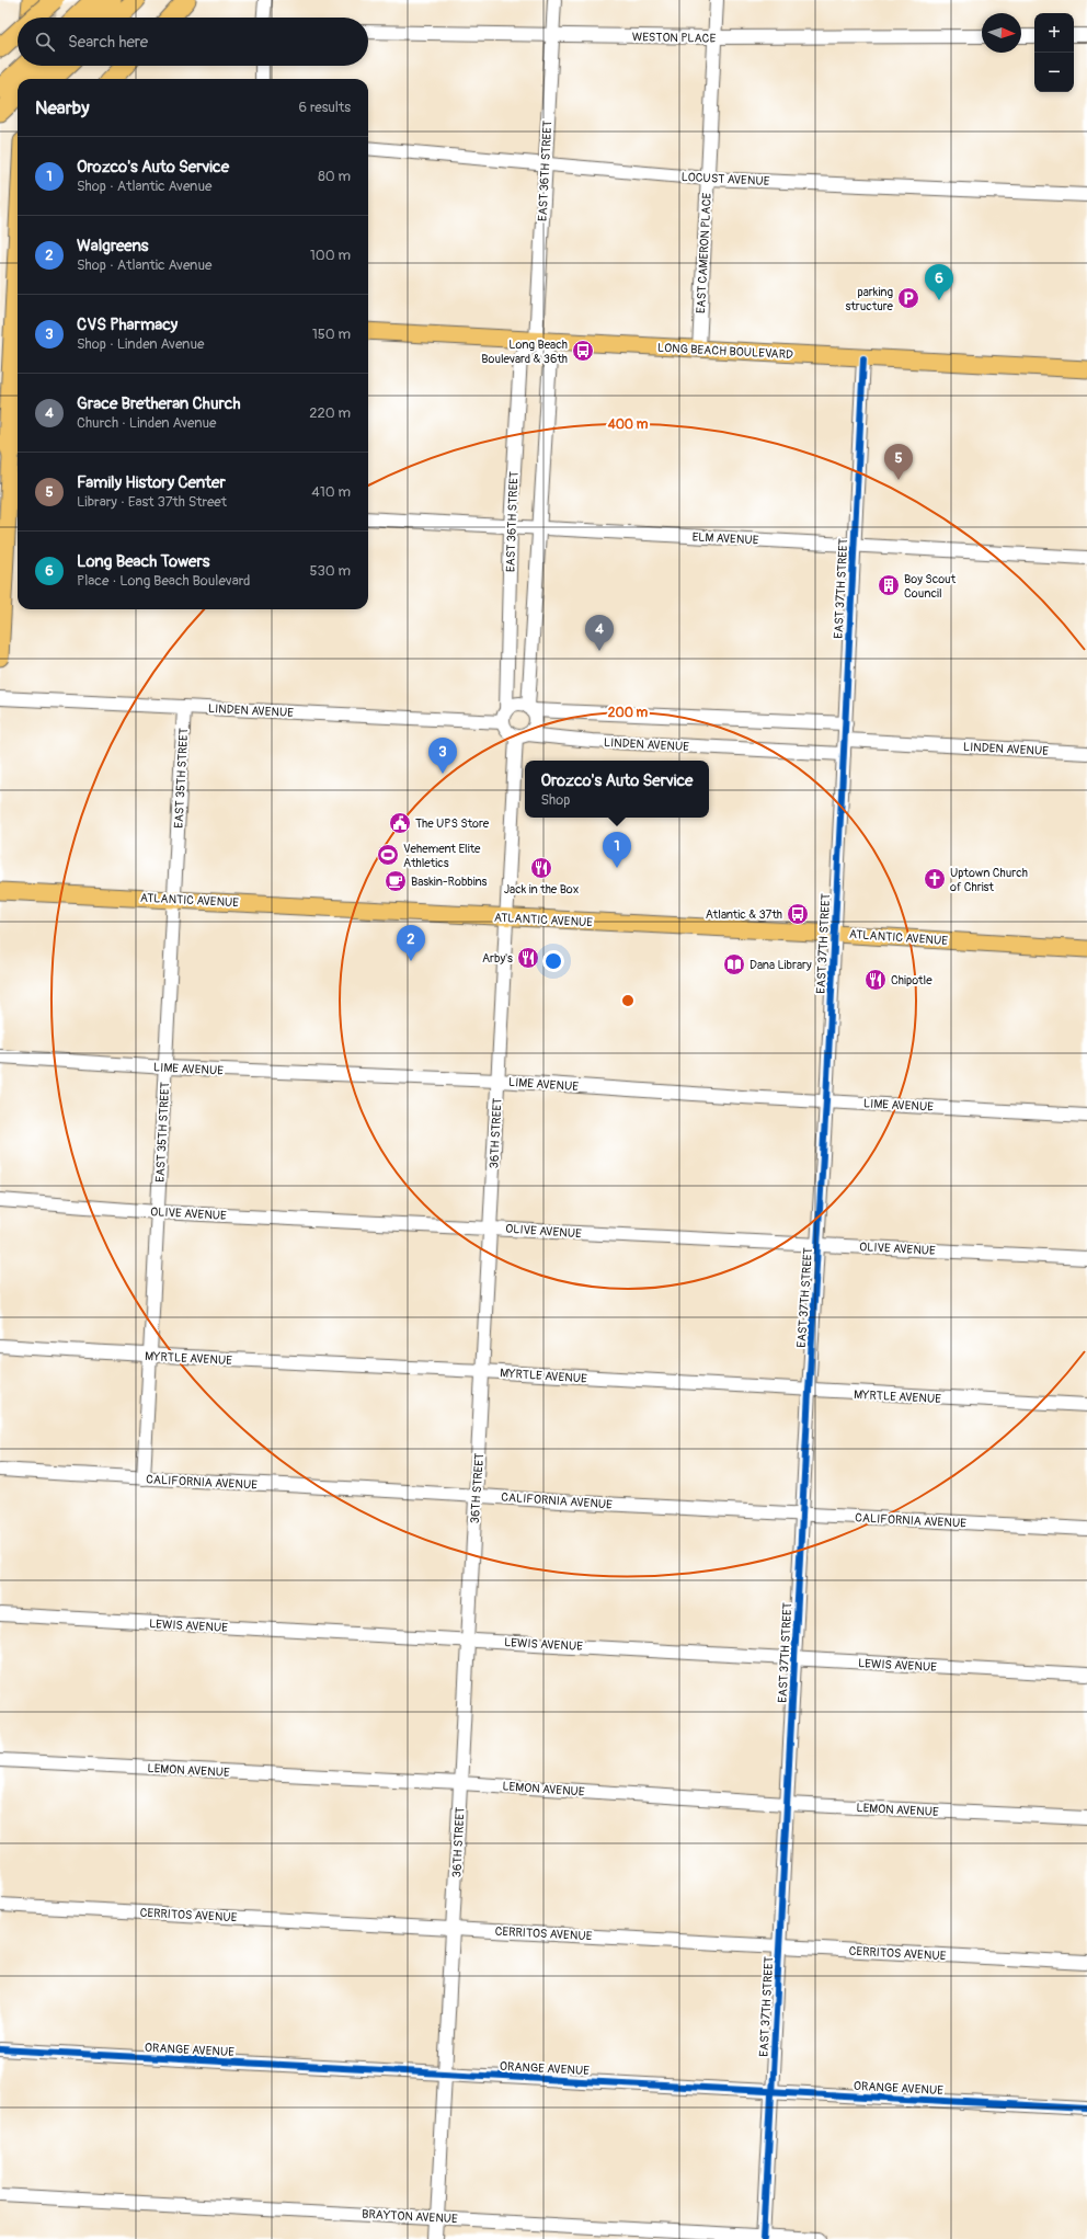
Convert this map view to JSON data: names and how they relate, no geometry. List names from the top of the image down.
{
  "streets": {
    "main road": ["LONG BEACH BOULEVARD", "ATLANTIC AVENUE"],
    "street": [
      "WESTON PLACE",
      "EAST 36TH STREET",
      "LOCUST AVENUE",
      "EAST CAMERON PLACE",
      "ELM AVENUE",
      "EAST 37TH STREET",
      "LINDEN AVENUE",
      "EAST 35TH STREET",
      "LIME AVENUE",
      "36TH STREET",
      "OLIVE AVENUE",
      "MYRTLE AVENUE",
      "CALIFORNIA AVENUE",
      "LEWIS AVENUE",
      "LEMON AVENUE",
      "CERRITOS AVENUE",
      "ORANGE AVENUE",
      "BRAYTON AVENUE"
    ]
  },
  "crossings": [
    ["WESTON PLACE", "EAST 36TH STREET"],
    ["WESTON PLACE", "EAST CAMERON PLACE"],
    ["EAST 36TH STREET", "LOCUST AVENUE"],
    ["EAST 36TH STREET", "LONG BEACH BOULEVARD"],
    ["EAST 36TH STREET", "ELM AVENUE"],
    ["EAST 36TH STREET", "LINDEN AVENUE"],
    ["EAST 36TH STREET", "36TH STREET"],
    ["LOCUST AVENUE", "EAST CAMERON PLACE"],
    ["EAST CAMERON PLACE", "LONG BEACH BOULEVARD"],
    ["LONG BEACH BOULEVARD", "EAST 37TH STREET"],
    ["ELM AVENUE", "EAST 37TH STREET"],
    ["EAST 37TH STREET", "LINDEN AVENUE"],
    ["EAST 37TH STREET", "ATLANTIC AVENUE"],
    ["EAST 37TH STREET", "LIME AVENUE"],
    ["EAST 37TH STREET", "OLIVE AVENUE"],
    ["EAST 37TH STREET", "MYRTLE AVENUE"],
    ["EAST 37TH STREET", "CALIFORNIA AVENUE"],
    ["EAST 37TH STREET", "LEWIS AVENUE"],
    ["EAST 37TH STREET", "LEMON AVENUE"],
    ["EAST 37TH STREET", "CERRITOS AVENUE"],
    ["EAST 37TH STREET", "ORANGE AVENUE"],
    ["EAST 37TH STREET", "BRAYTON AVENUE"],
    ["LINDEN AVENUE", "EAST 35TH STREET"],
    ["LINDEN AVENUE", "36TH STREET"],
    ["EAST 35TH STREET", "ATLANTIC AVENUE"],
    ["EAST 35TH STREET", "LIME AVENUE"],
    ["EAST 35TH STREET", "OLIVE AVENUE"],
    ["EAST 35TH STREET", "MYRTLE AVENUE"],
    ["EAST 35TH STREET", "CALIFORNIA AVENUE"],
    ["ATLANTIC AVENUE", "36TH STREET"],
    ["LIME AVENUE", "36TH STREET"],
    ["36TH STREET", "OLIVE AVENUE"],
    ["36TH STREET", "MYRTLE AVENUE"],
    ["36TH STREET", "CALIFORNIA AVENUE"],
    ["36TH STREET", "LEWIS AVENUE"],
    ["36TH STREET", "LEMON AVENUE"],
    ["36TH STREET", "CERRITOS AVENUE"],
    ["36TH STREET", "ORANGE AVENUE"],
    ["36TH STREET", "BRAYTON AVENUE"]
  ],
  "places": {
    "parking": ["parking structure"],
    "bus stop": ["Long Beach Boulevard & 36th", "Atlantic & 37th"],
    "building": ["Boy Scout Council"],
    "public building": ["The UPS Store"],
    "sports": ["Vehement Elite Athletics"],
    "restaurant": ["Jack in the Box", "Arby's", "Chipotle"],
    "church": ["Uptown Church of Christ"],
    "cafe": ["Baskin-Robbins"],
    "library": ["Dana Library"]
  },
  "north": "right",
  "page": {
    "map_buttons": ["+", "−"],
    "search": "Search here",
    "heading": ["Nearby", "6 results"],
    "list": [
      {
        "mark": "1",
        "name": "Orozco's Auto Service",
        "note": "Shop · Atlantic Avenue",
        "value": "80 m"
      },
      {
        "mark": "2",
        "name": "Walgreens",
        "note": "Shop · Atlantic Avenue",
        "value": "100 m"
      },
      {
        "mark": "3",
        "name": "CVS Pharmacy",
        "note": "Shop · Linden Avenue",
        "value": "150 m"
      },
      {
        "mark": "4",
        "name": "Grace Bretheran Church",
        "note": "Church · Linden Avenue",
        "value": "220 m"
      },
      {
        "mark": "5",
        "name": "Family History Center",
        "note": "Library · East 37th Street",
        "value": "410 m"
      },
      {
        "mark": "6",
        "name": "Long Beach Towers",
        "note": "Place · Long Beach Boulevard",
        "value": "530 m"
      }
    ],
    "pins": [
      "6",
      "5",
      "4",
      "3",
      "1",
      "2"
    ],
    "popup": ["Orozco's Auto Service", "Shop"]
  },
  "rings": ["400 m", "200 m"]
}
